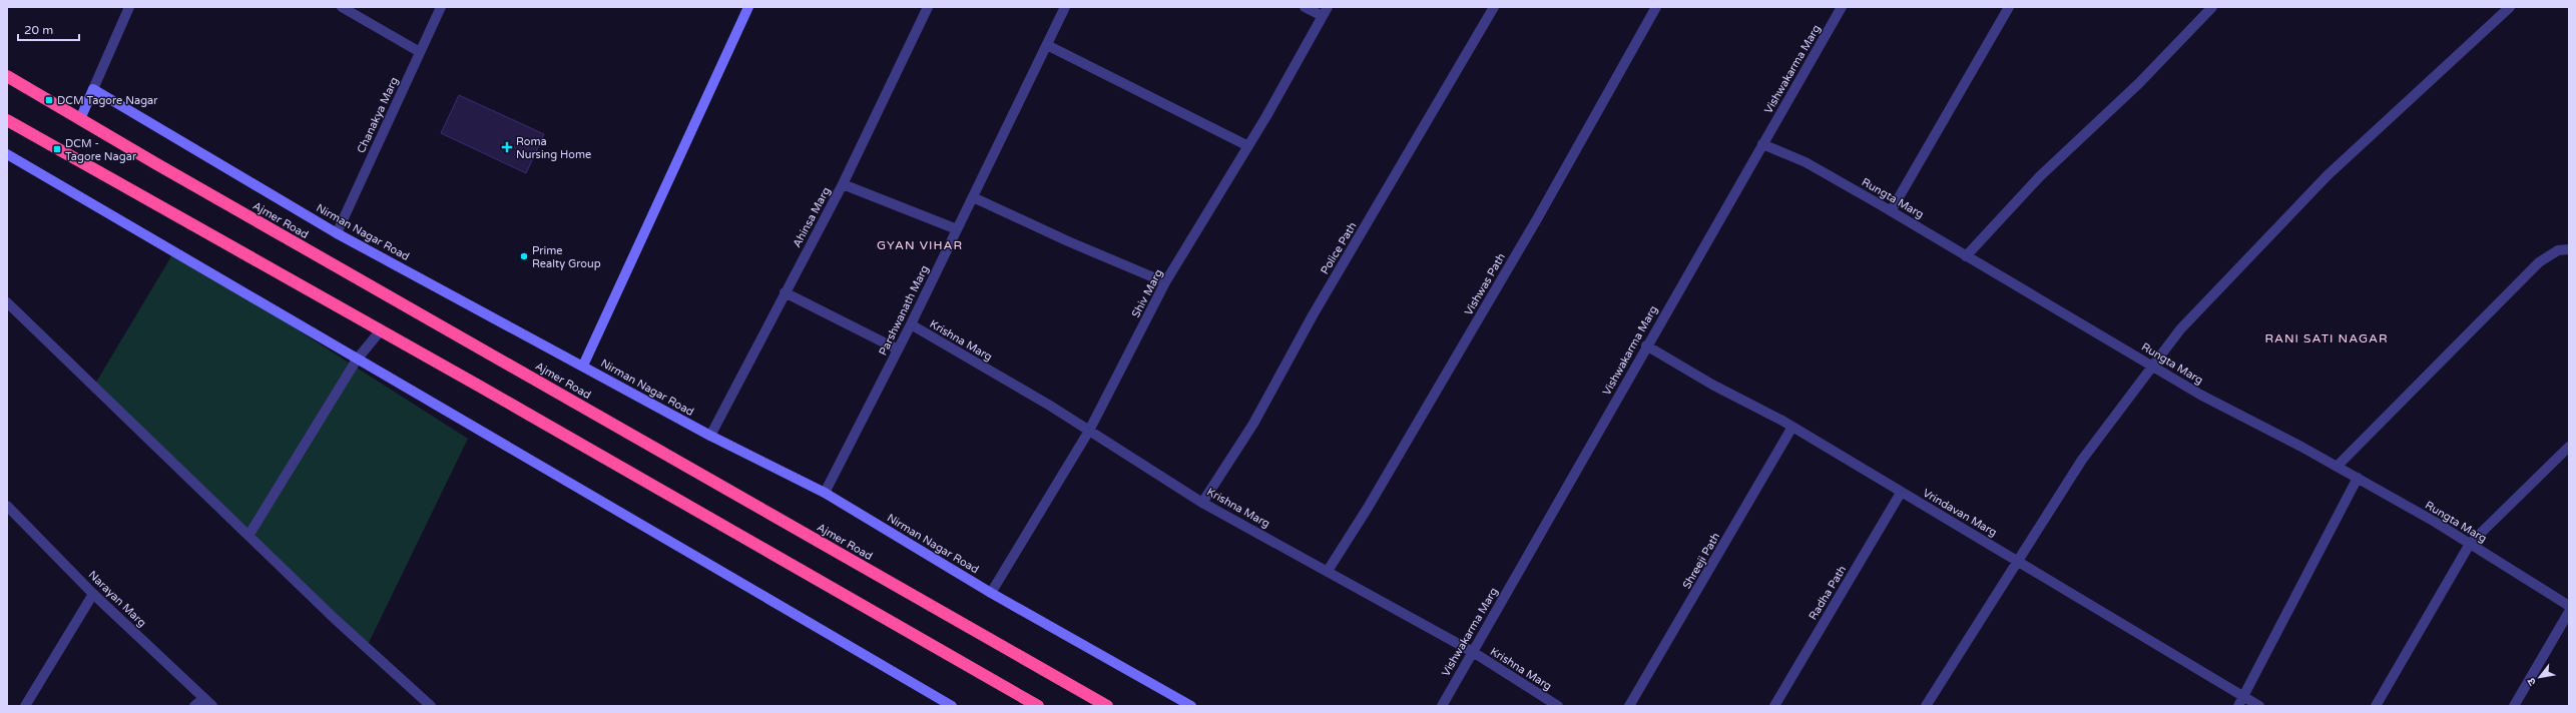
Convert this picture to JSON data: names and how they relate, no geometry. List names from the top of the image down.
{
  "streets": {
    "highway": ["Ajmer Road"],
    "street": [
      "Vishwakarma Marg",
      "Chanakya Marg",
      "Rungta Marg",
      "Ahinsa Marg",
      "Nirman Nagar Road",
      "Police Path",
      "Vishwas Path",
      "Shiv Marg",
      "Parshwanath Marg",
      "Krishna Marg",
      "Vrindavan Marg",
      "Shreeji Path",
      "Radha Path",
      "Narayan Marg"
    ]
  },
  "crossings": [
    ["Vishwakarma Marg", "Rungta Marg"],
    ["Vishwakarma Marg", "Krishna Marg"],
    ["Vishwakarma Marg", "Vrindavan Marg"],
    ["Chanakya Marg", "Nirman Nagar Road"],
    ["Ahinsa Marg", "Nirman Nagar Road"],
    ["Nirman Nagar Road", "Shiv Marg"],
    ["Nirman Nagar Road", "Parshwanath Marg"],
    ["Police Path", "Krishna Marg"],
    ["Vishwas Path", "Krishna Marg"],
    ["Shiv Marg", "Krishna Marg"],
    ["Parshwanath Marg", "Krishna Marg"],
    ["Vrindavan Marg", "Shreeji Path"],
    ["Vrindavan Marg", "Radha Path"]
  ],
  "districts": ["GYAN VIHAR", "RANI SATI NAGAR"],
  "places": {
    "transit": ["DCM Tagore Nagar", "DCM - Tagore Nagar"],
    "health": ["Roma Nursing Home"],
    "other": ["Prime Realty Group"]
  },
  "scale_bar": "20 m",
  "north": "bottom left"
}
